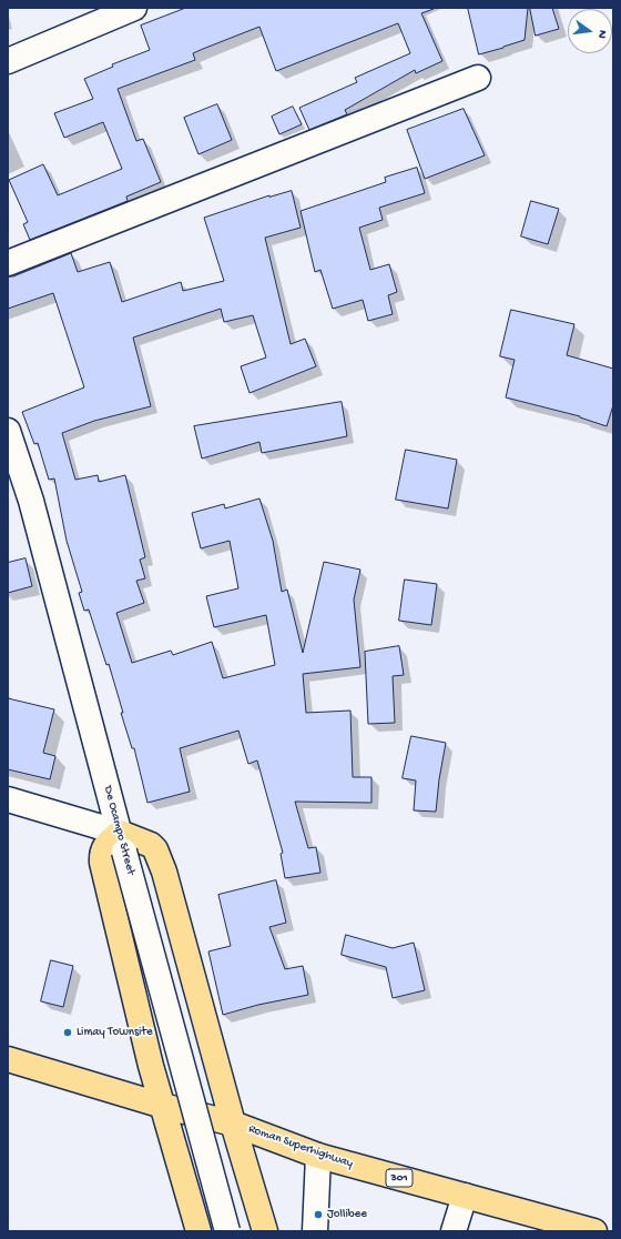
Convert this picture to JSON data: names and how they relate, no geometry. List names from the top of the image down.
{
  "streets": {
    "main road": ["Roman Superhighway", "301"],
    "street": ["De Ocampo Street"]
  },
  "places": ["Limay Townsite", "Jollibee"],
  "north": "right"
}
